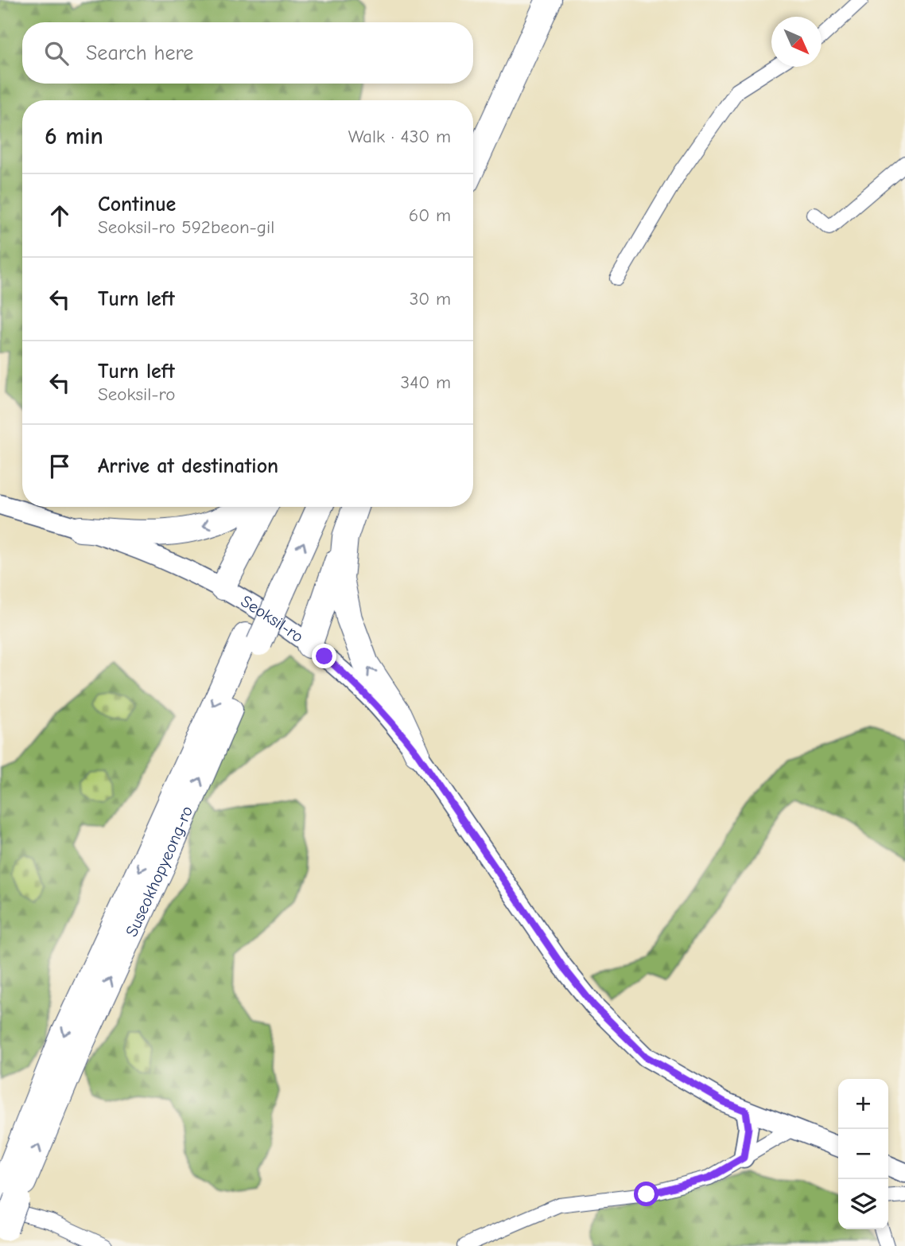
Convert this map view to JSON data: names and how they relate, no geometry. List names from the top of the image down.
{
  "streets": {
    "highway": ["Suseokhopyeong-ro"],
    "street": ["Seoksil-ro"]
  },
  "north": "bottom right",
  "page": {
    "search": "Search here",
    "heading": ["6 min", "Walk · 430 m"],
    "list": [
      ["Continue", "Seoksil-ro 592beon-gil", "60 m"],
      ["Turn left", "30 m"],
      ["Turn left", "Seoksil-ro", "340 m"],
      "Arrive at destination"
    ],
    "map_buttons": ["+", "−"]
  }
}
